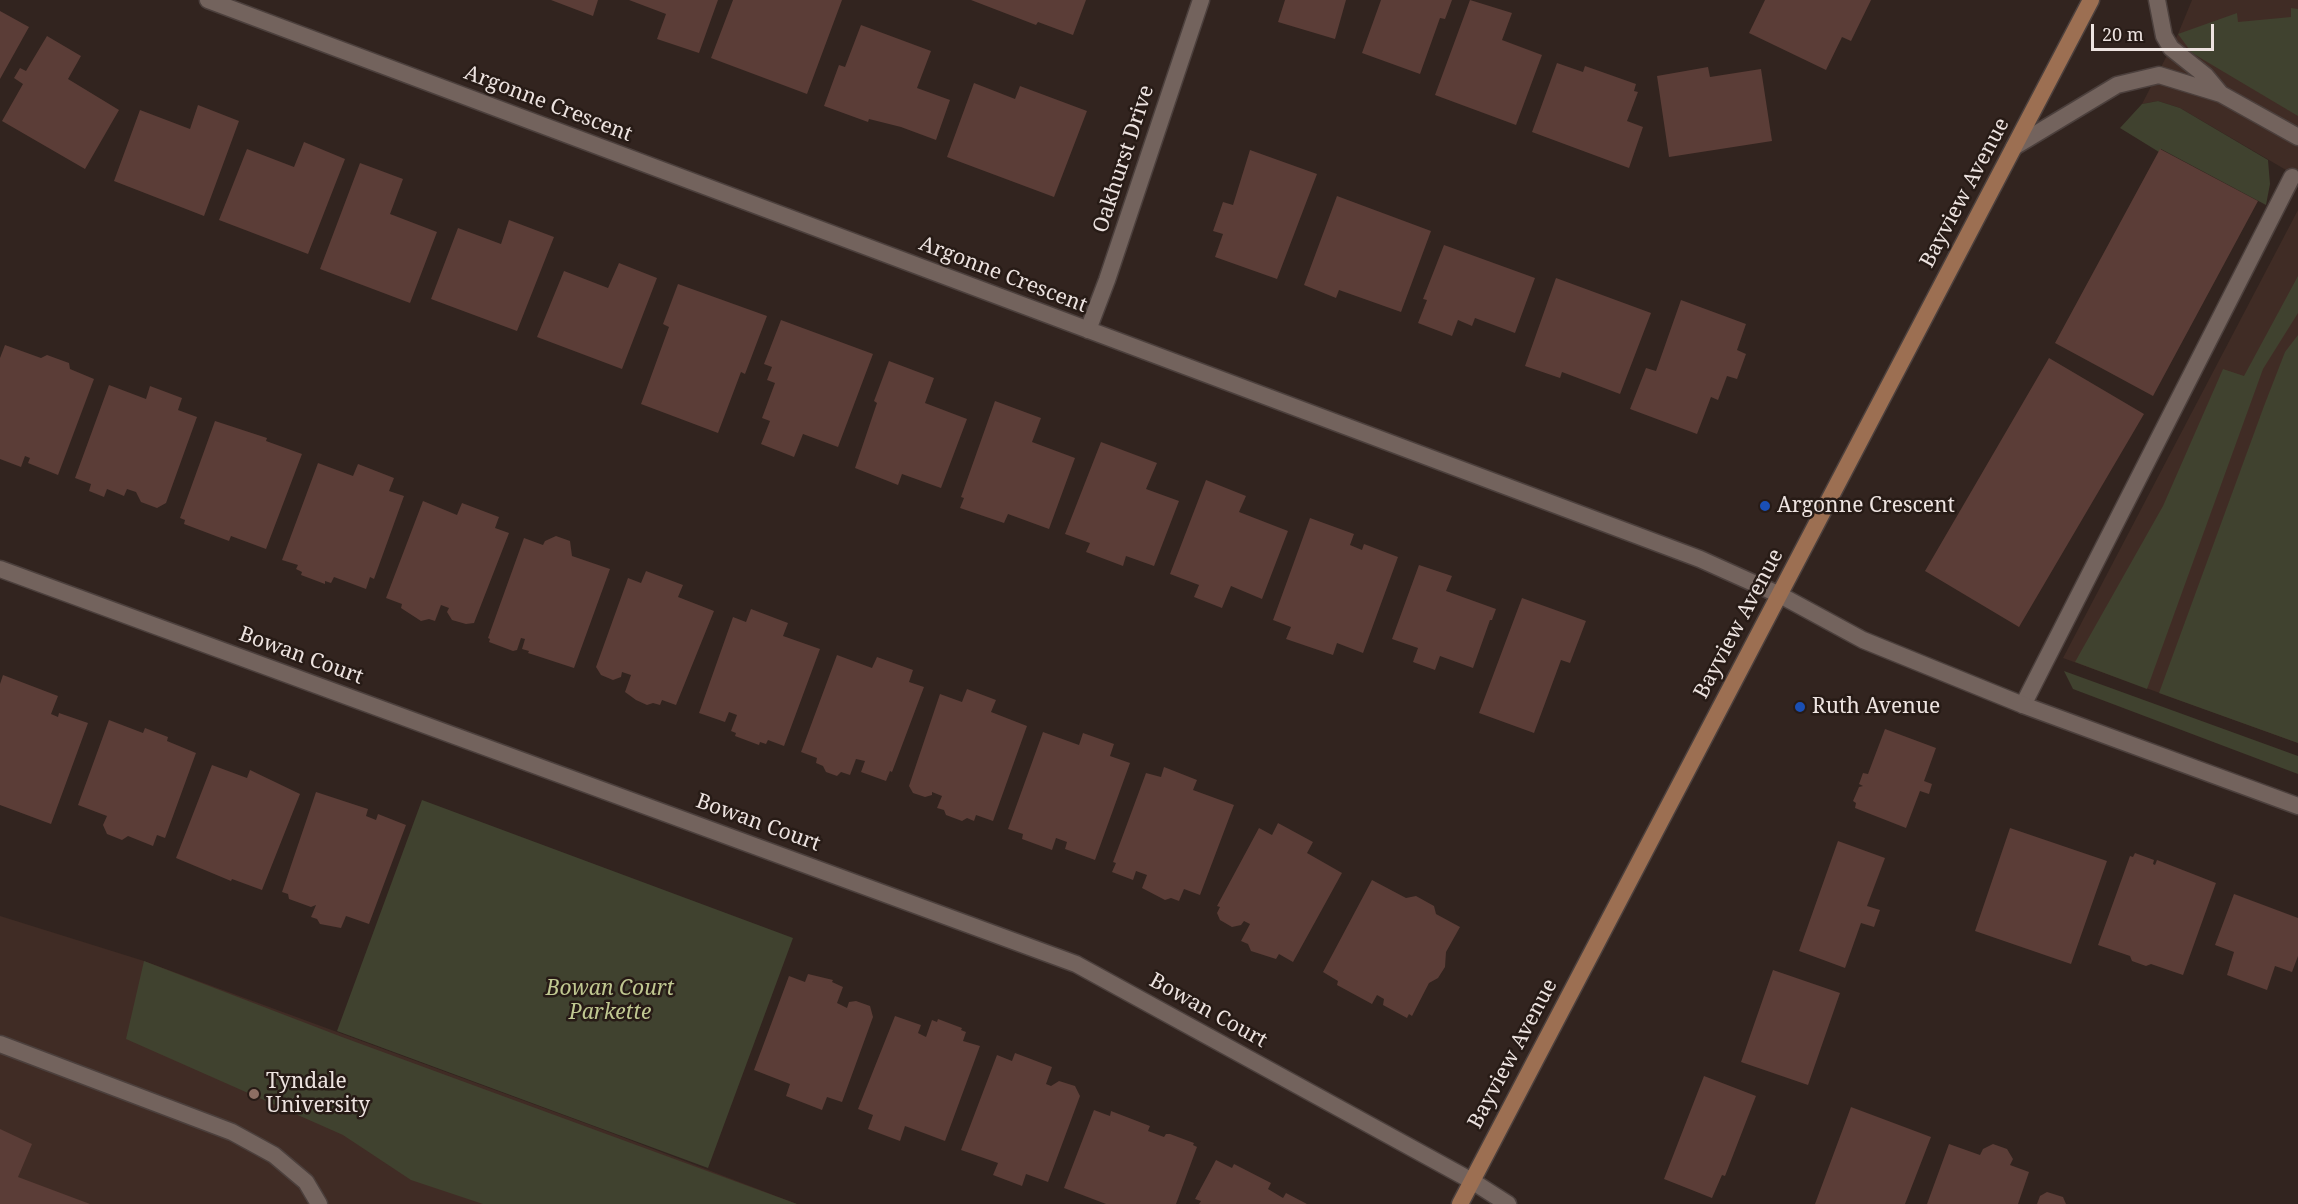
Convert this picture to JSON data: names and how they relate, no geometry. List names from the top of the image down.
{
  "streets": {
    "main road": ["Bayview Avenue"],
    "street": ["Argonne Crescent", "Oakhurst Drive", "Bowan Court"]
  },
  "crossings": [
    ["Argonne Crescent", "Oakhurst Drive"],
    ["Argonne Crescent", "Bayview Avenue"],
    ["Bayview Avenue", "Bowan Court"]
  ],
  "parks": ["Bowan Court Parkette"],
  "places": ["Argonne Crescent", "Ruth Avenue", "Tyndale University"],
  "scale_bar": "20 m"
}
